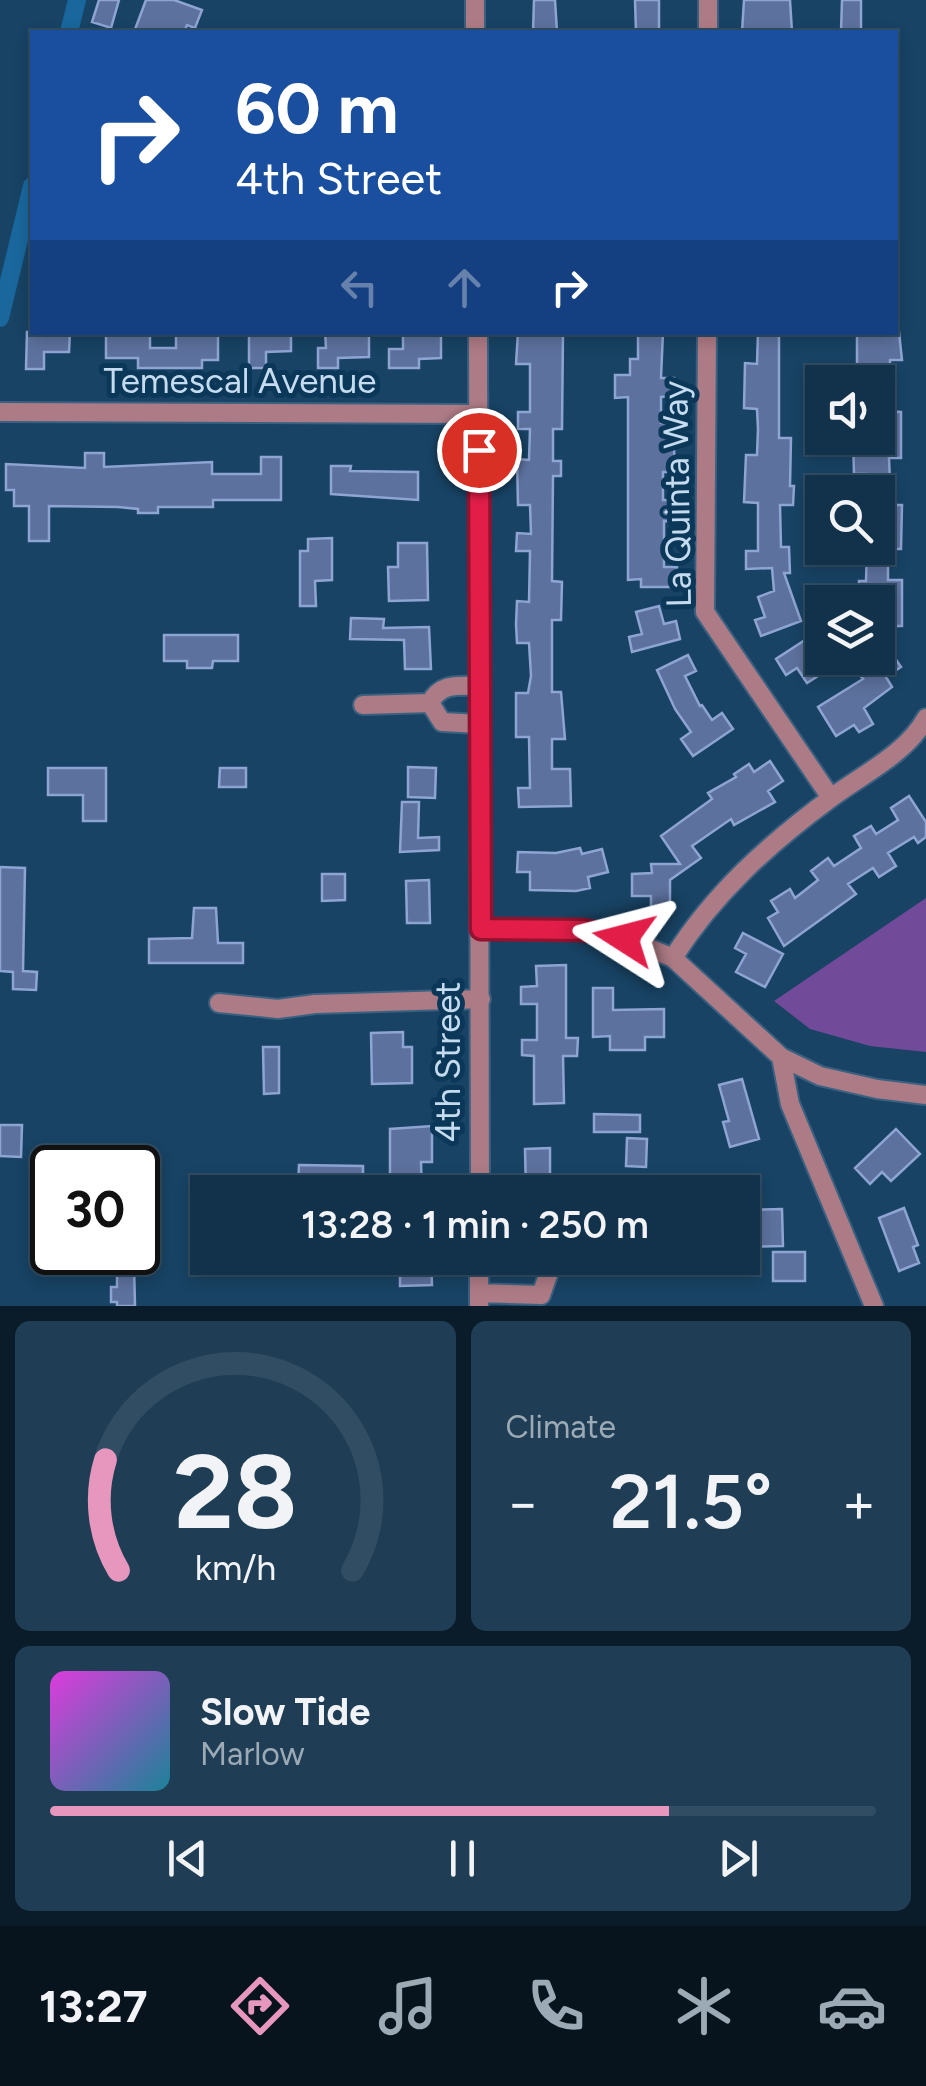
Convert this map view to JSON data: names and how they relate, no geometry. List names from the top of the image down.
{
  "streets": {
    "street": ["Temescal Avenue", "La Quinta Way", "4th Street"]
  },
  "crossings": [
    ["Temescal Avenue", "4th Street"]
  ],
  "page": {
    "turn": ["60 m", "4th Street"],
    "limit": "30",
    "trip": "13:28 · 1 min · 250 m",
    "tile": "Climate",
    "heat": ["−", "21.5°", "+"],
    "song": ["Slow Tide", "Marlow"],
    "tabs": "13:27",
    "gauge": ["28", "km/h"]
  }
}
